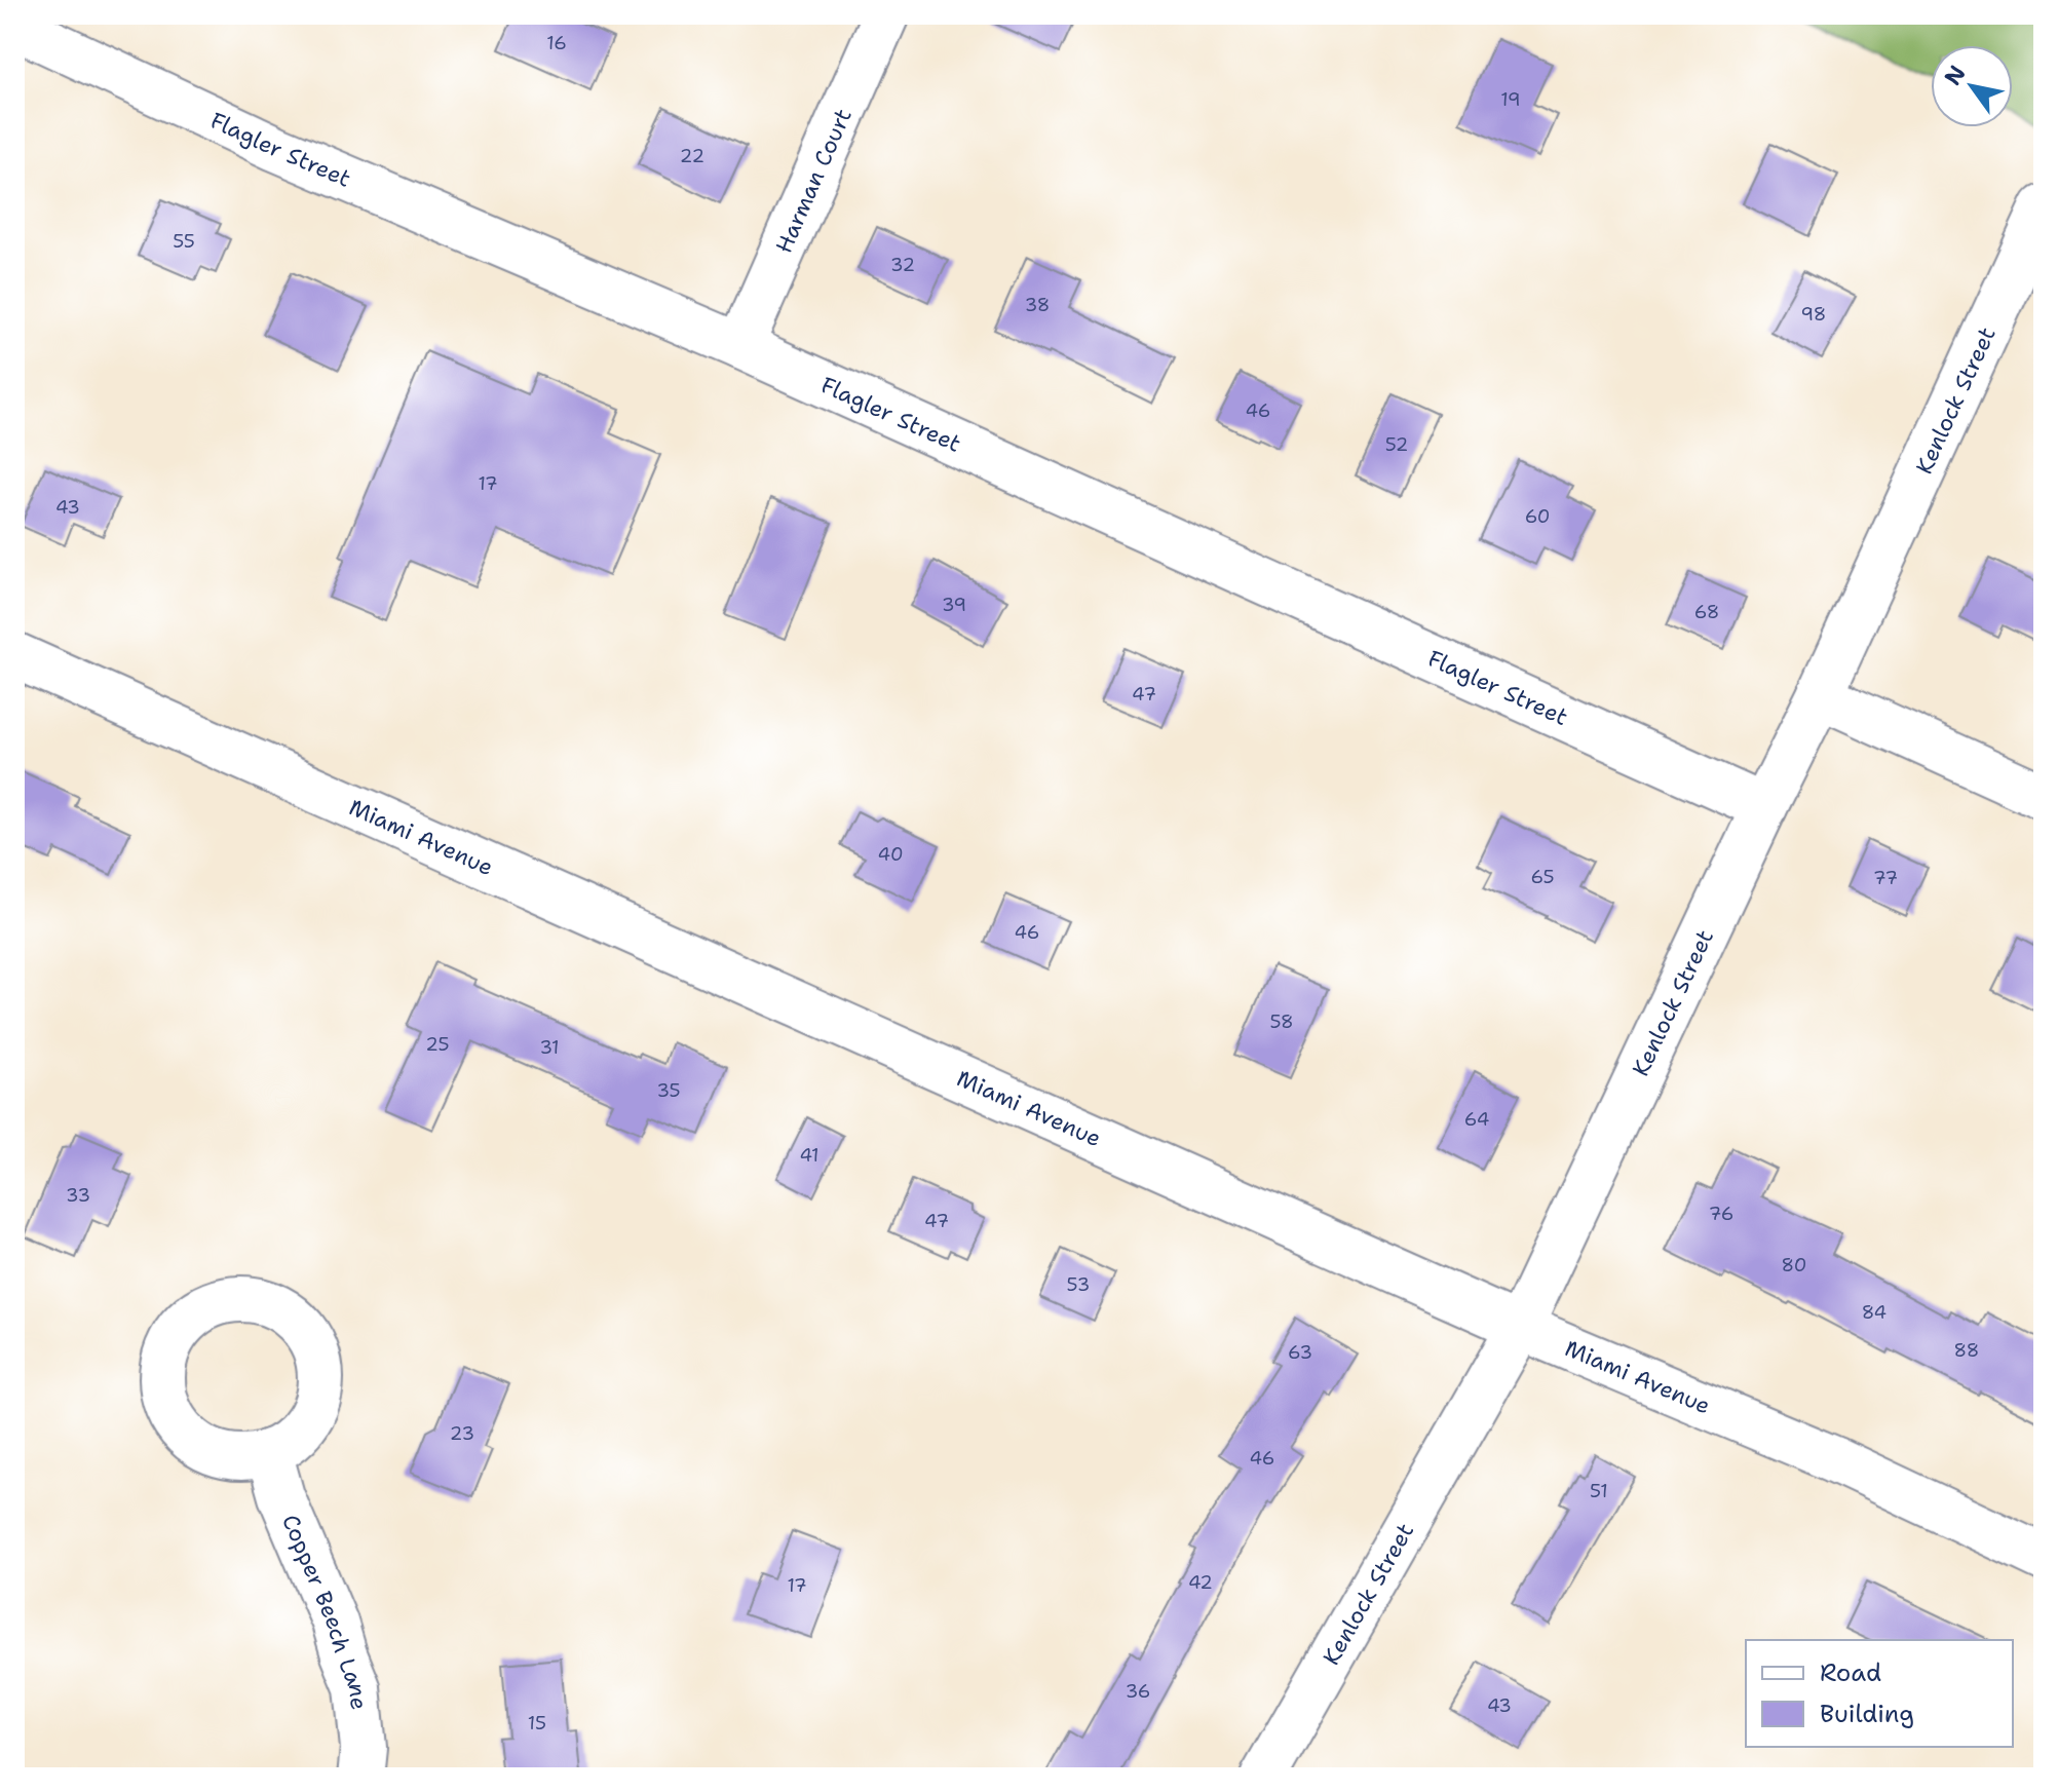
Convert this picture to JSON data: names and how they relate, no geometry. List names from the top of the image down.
{
  "streets": {
    "street": [
      "Flagler Street",
      "Harman Court",
      "Kenlock Street",
      "Miami Avenue",
      "Copper Beech Lane"
    ]
  },
  "crossings": [
    ["Flagler Street", "Harman Court"],
    ["Flagler Street", "Kenlock Street"],
    ["Kenlock Street", "Miami Avenue"]
  ],
  "house_numbers": [
    "16",
    "19",
    "22",
    "55",
    "32",
    "38",
    "98",
    "46",
    "52",
    "17",
    "43",
    "60",
    "39",
    "68",
    "47",
    "40",
    "65",
    "77",
    "46",
    "58",
    "25",
    "31",
    "35",
    "64",
    "41",
    "33",
    "76",
    "47",
    "80",
    "53",
    "84",
    "88",
    "63",
    "23",
    "46",
    "51",
    "42",
    "17",
    "36",
    "43",
    "15"
  ],
  "legend": ["Road", "Building"],
  "north": "top left"
}
